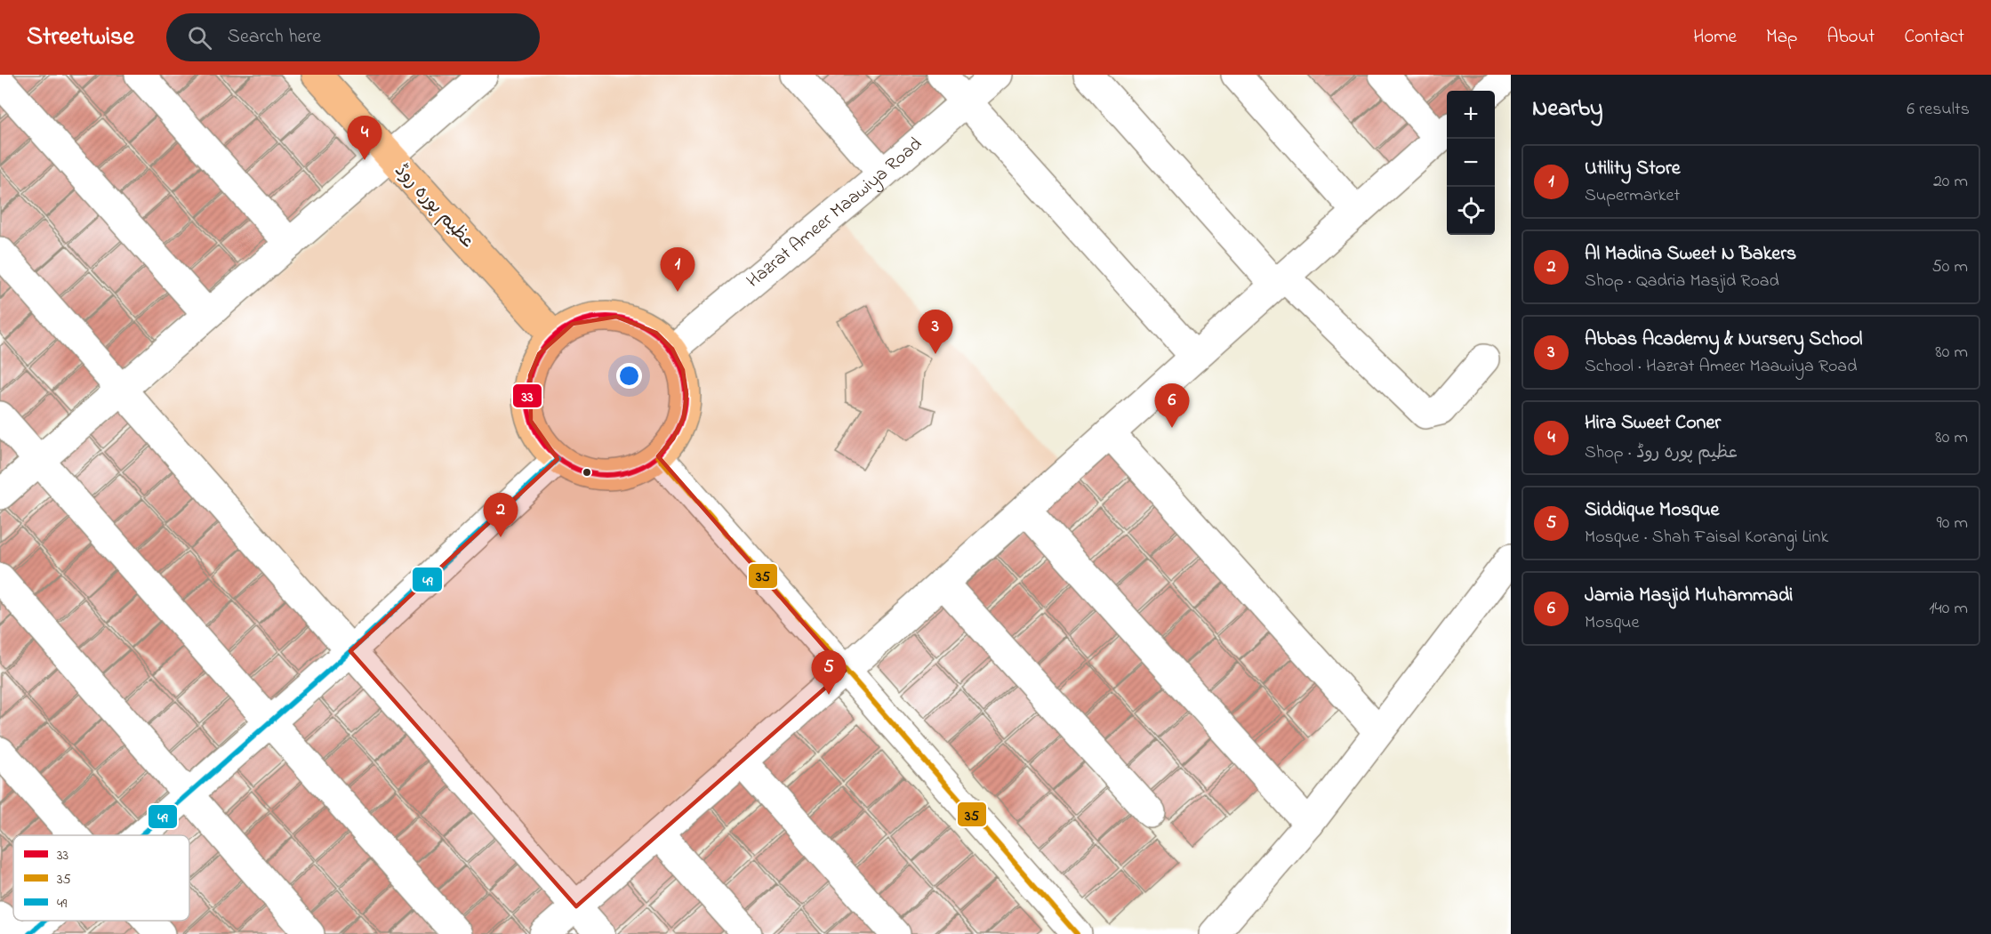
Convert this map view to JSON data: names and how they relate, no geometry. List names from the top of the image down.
{
  "streets": {
    "main road": ["عظیم پورہ روڈ"],
    "street": ["Hazrat Ameer Maawiya Road"]
  },
  "crossings": [
    ["عظیم پورہ روڈ", "Hazrat Ameer Maawiya Road"]
  ],
  "lines": ["transit line 33", "transit line 35", "transit line 49"],
  "legend": ["33", "35", "49"],
  "page": {
    "header": "Streetwise",
    "search": "Search here",
    "nav": [
      "Home",
      "Map",
      "About",
      "Contact"
    ],
    "heading": ["Nearby", "6 results"],
    "map_buttons": ["+", "−"],
    "pins": [
      "4",
      "1",
      "3",
      "6",
      "2",
      "5"
    ],
    "list": [
      {
        "mark": "1",
        "name": "Utility Store",
        "note": "Supermarket",
        "value": "20 m"
      },
      {
        "mark": "2",
        "name": "Al Madina Sweet N Bakers",
        "note": "Shop · Qadria Masjid Road",
        "value": "50 m"
      },
      {
        "mark": "3",
        "name": "Abbas Academy & Nursery School",
        "note": "School · Hazrat Ameer Maawiya Road",
        "value": "80 m"
      },
      {
        "mark": "4",
        "name": "Hira Sweet Coner",
        "note": "Shop · عظیم پورہ روڈ",
        "value": "80 m"
      },
      {
        "mark": "5",
        "name": "Siddique Mosque",
        "note": "Mosque · Shah Faisal Korangi Link",
        "value": "90 m"
      },
      {
        "mark": "6",
        "name": "Jamia Masjid Muhammadi",
        "note": "Mosque",
        "value": "140 m"
      }
    ]
  }
}
